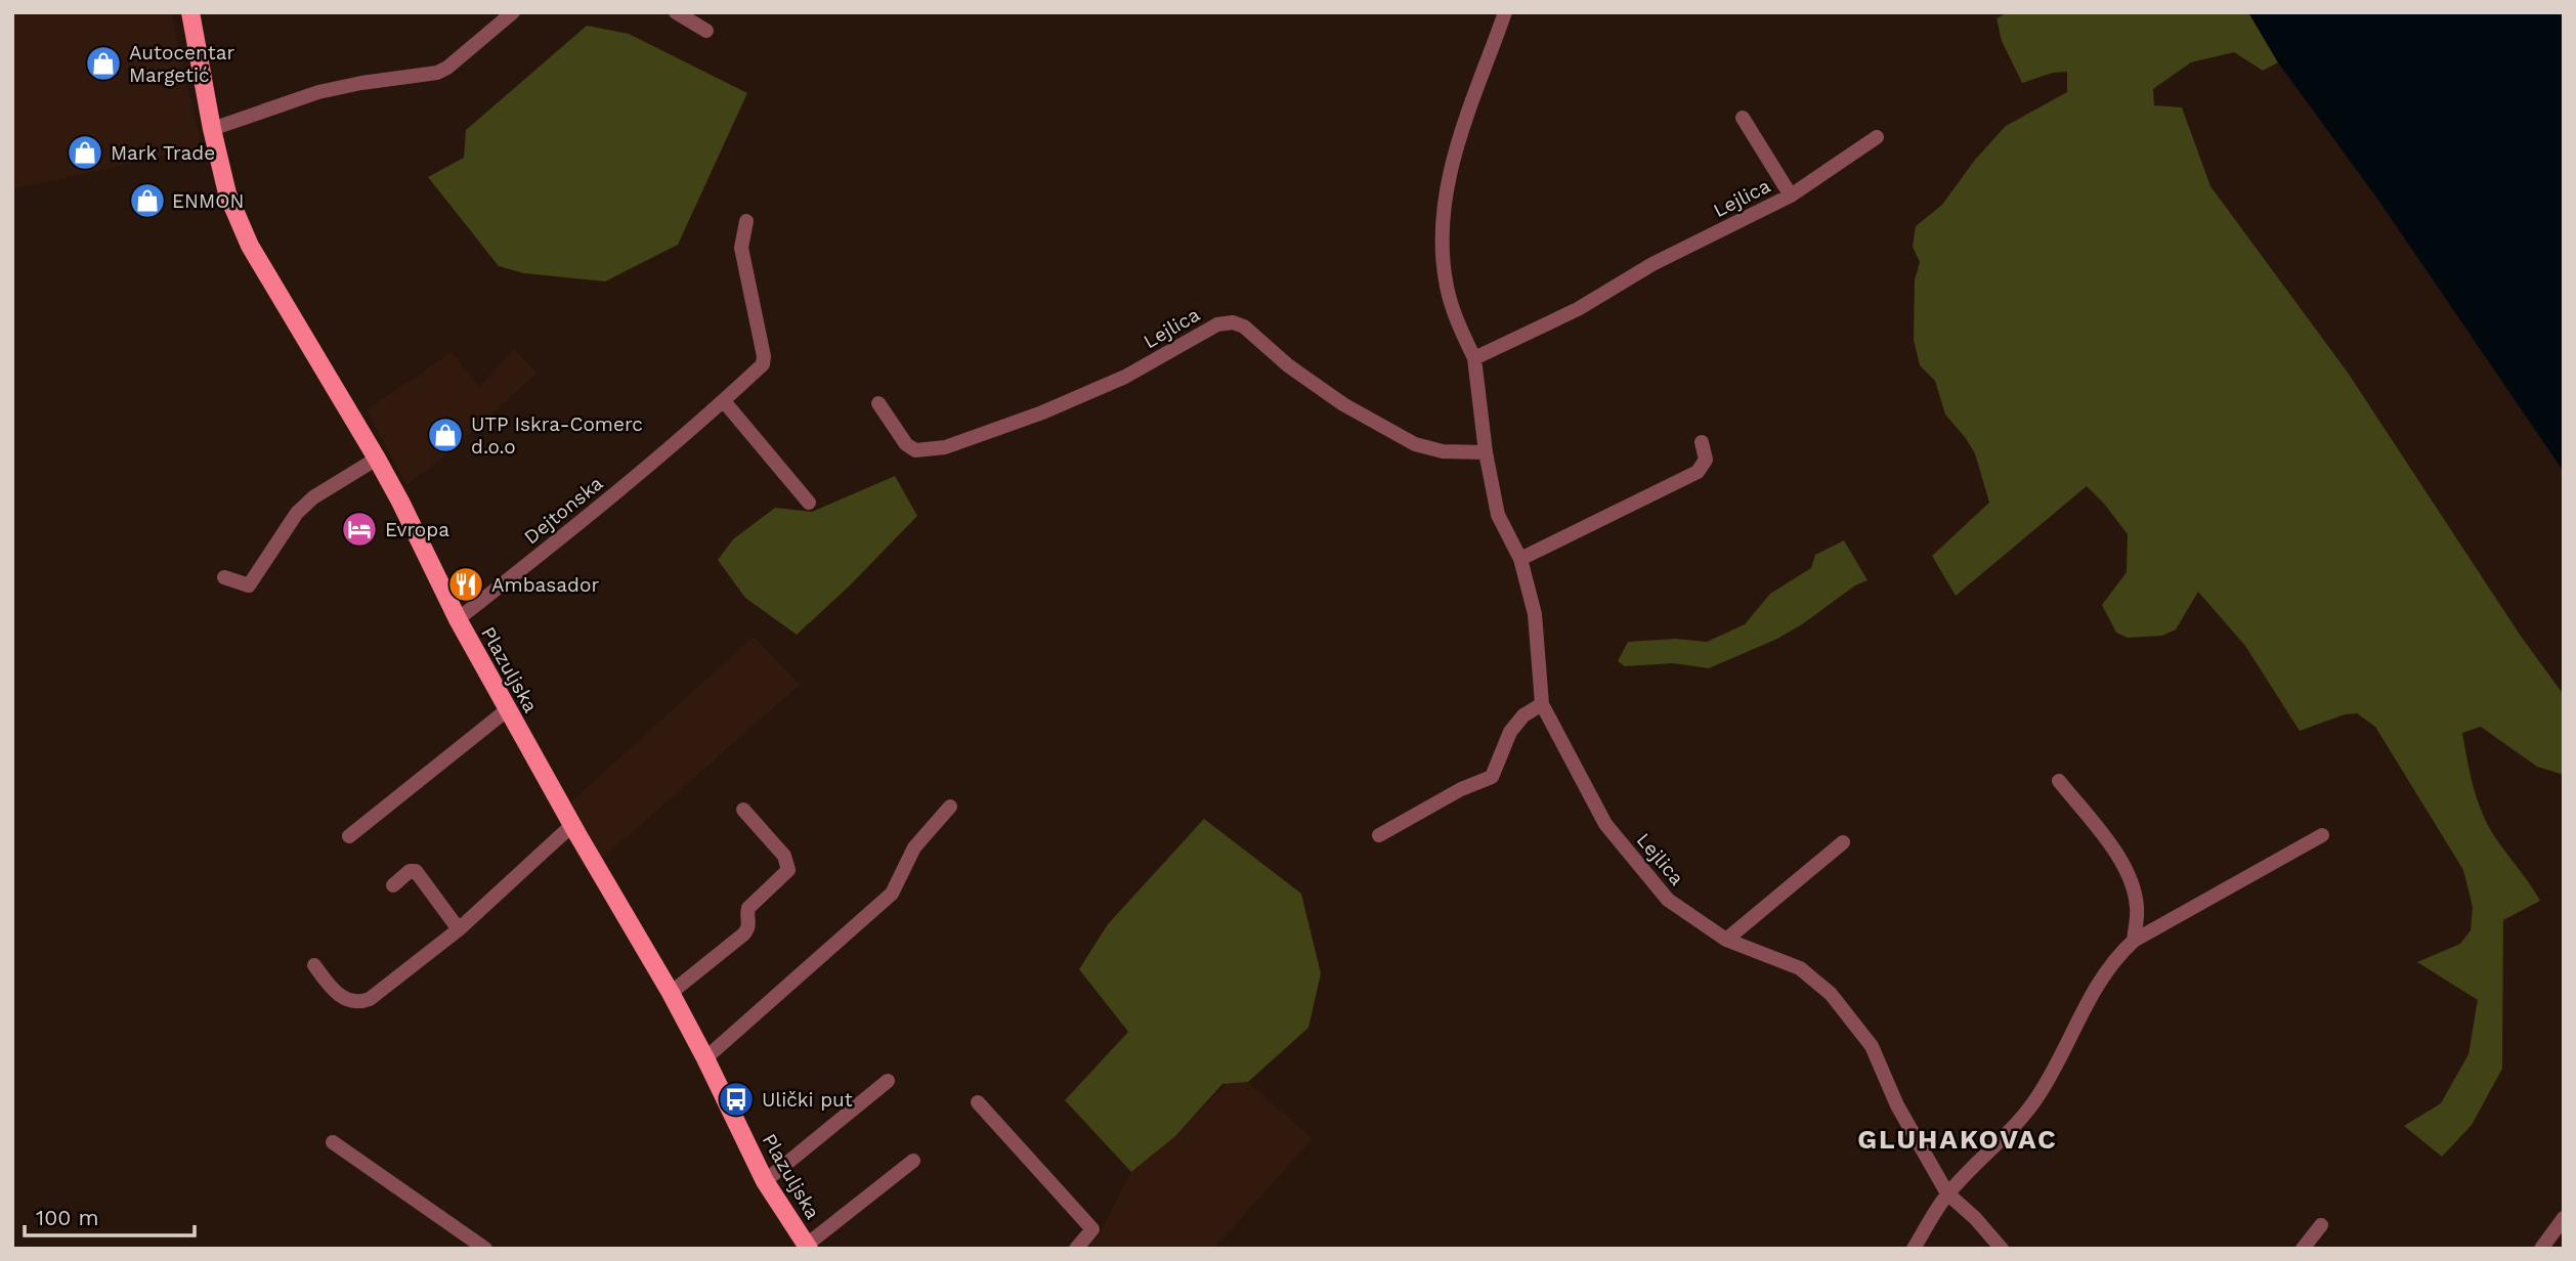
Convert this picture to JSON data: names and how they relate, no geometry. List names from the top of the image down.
{
  "streets": {
    "main road": ["Plazuljska"],
    "street": ["Lejlica", "Dejtonska"]
  },
  "crossings": [
    ["Dejtonska", "Plazuljska"]
  ],
  "districts": ["GLUHAKOVAC"],
  "places": {
    "shop": [
      "Autocentar Margetić",
      "Mark Trade",
      "ENMON",
      "UTP Iskra-Comerc d.o.o"
    ],
    "hotel": ["Evropa"],
    "restaurant": ["Ambasador"],
    "bus stop": ["Ulički put"]
  },
  "scale_bar": "100 m"
}
